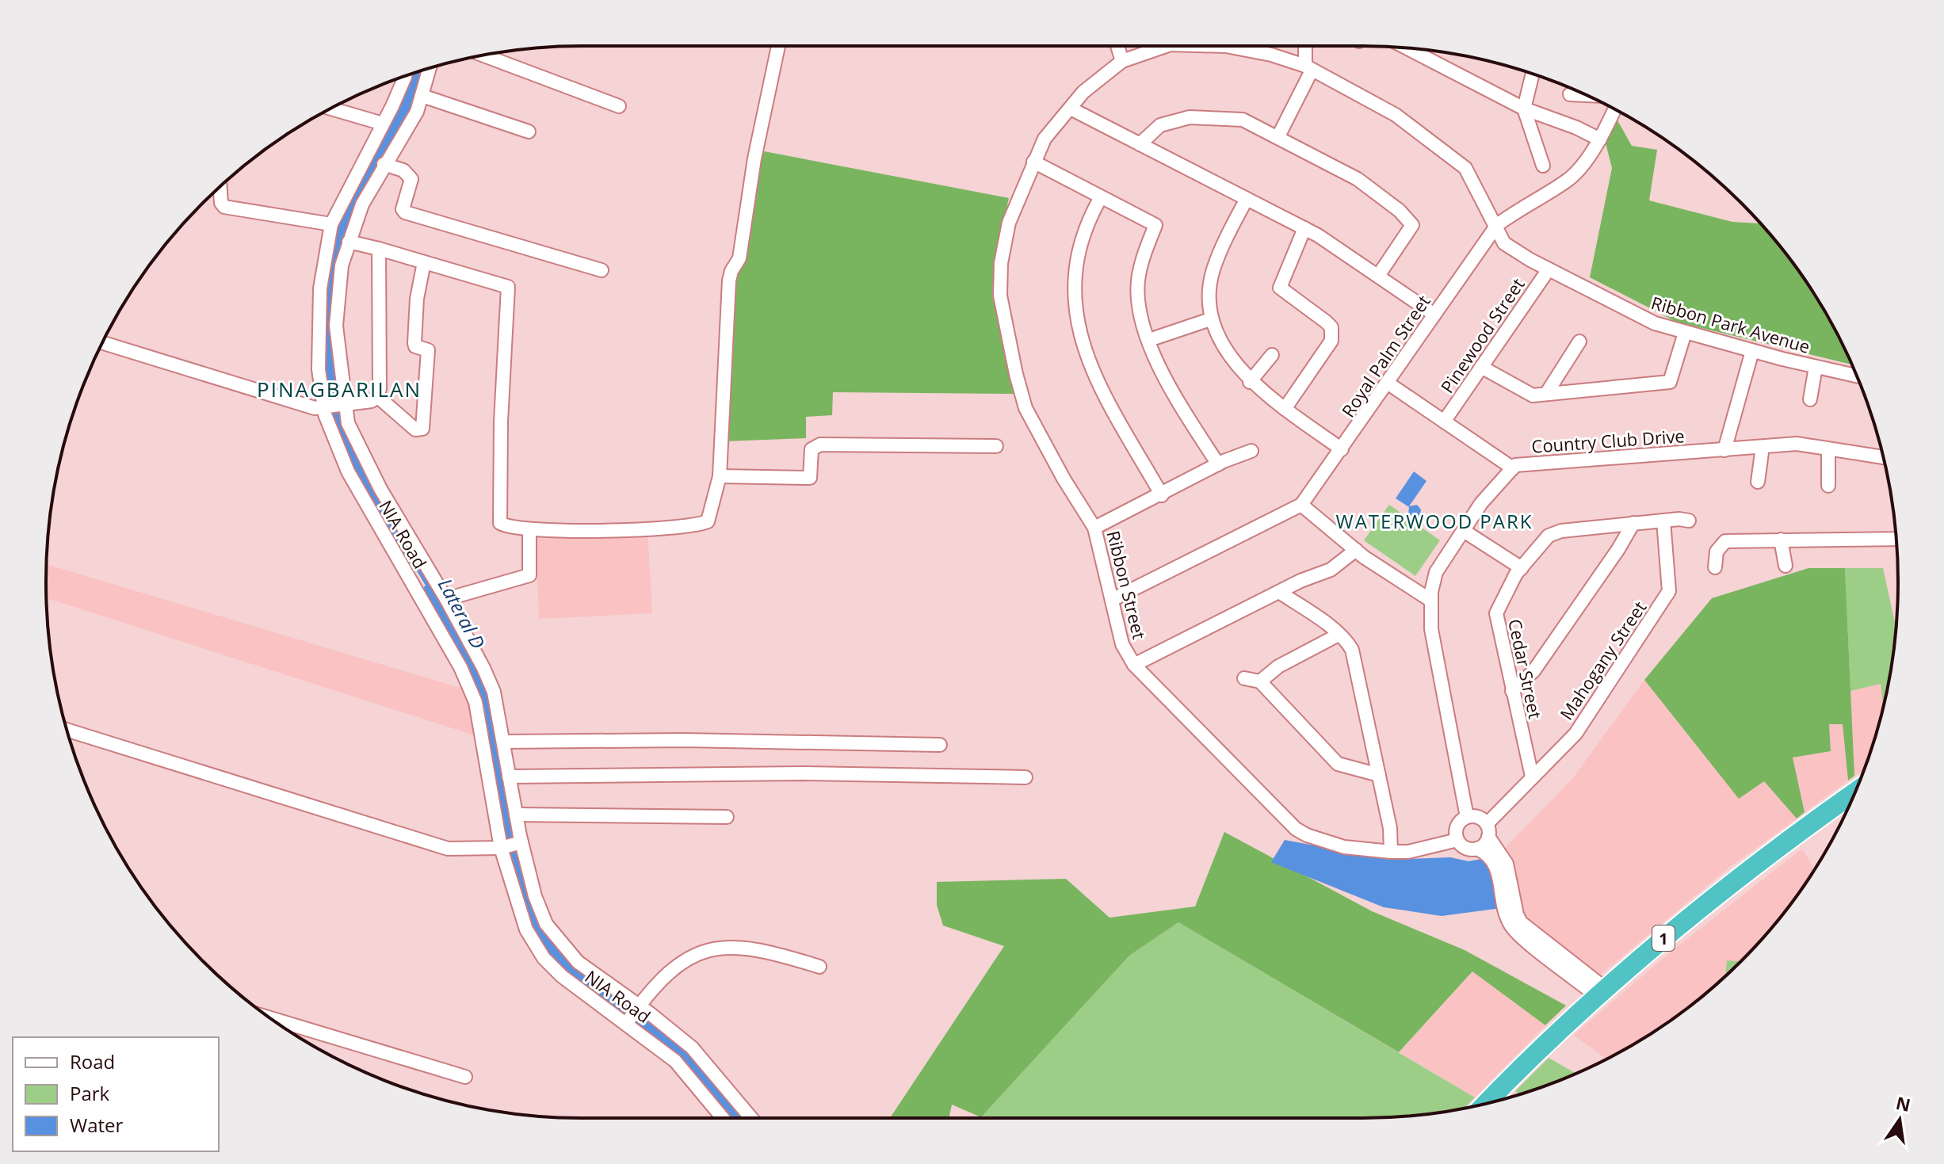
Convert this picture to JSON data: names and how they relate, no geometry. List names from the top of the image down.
{
  "streets": {
    "highway": ["1"],
    "street": [
      "Ribbon Park Avenue",
      "Pinewood Street",
      "Royal Palm Street",
      "Country Club Drive",
      "NIA Road",
      "Ribbon Street",
      "Mahogany Street",
      "Cedar Street"
    ]
  },
  "crossings": [
    ["Ribbon Park Avenue", "Pinewood Street"],
    ["Ribbon Park Avenue", "Royal Palm Street"],
    ["Ribbon Park Avenue", "Ribbon Street"],
    ["Country Club Drive", "Ribbon Street"],
    ["Country Club Drive", "Mahogany Street"],
    ["Ribbon Street", "Mahogany Street"],
    ["Mahogany Street", "Cedar Street"]
  ],
  "districts": ["PINAGBARILAN", "WATERWOOD PARK"],
  "water": ["Lateral D"],
  "legend": ["Road", "Park", "Water"],
  "north": "top"
}
